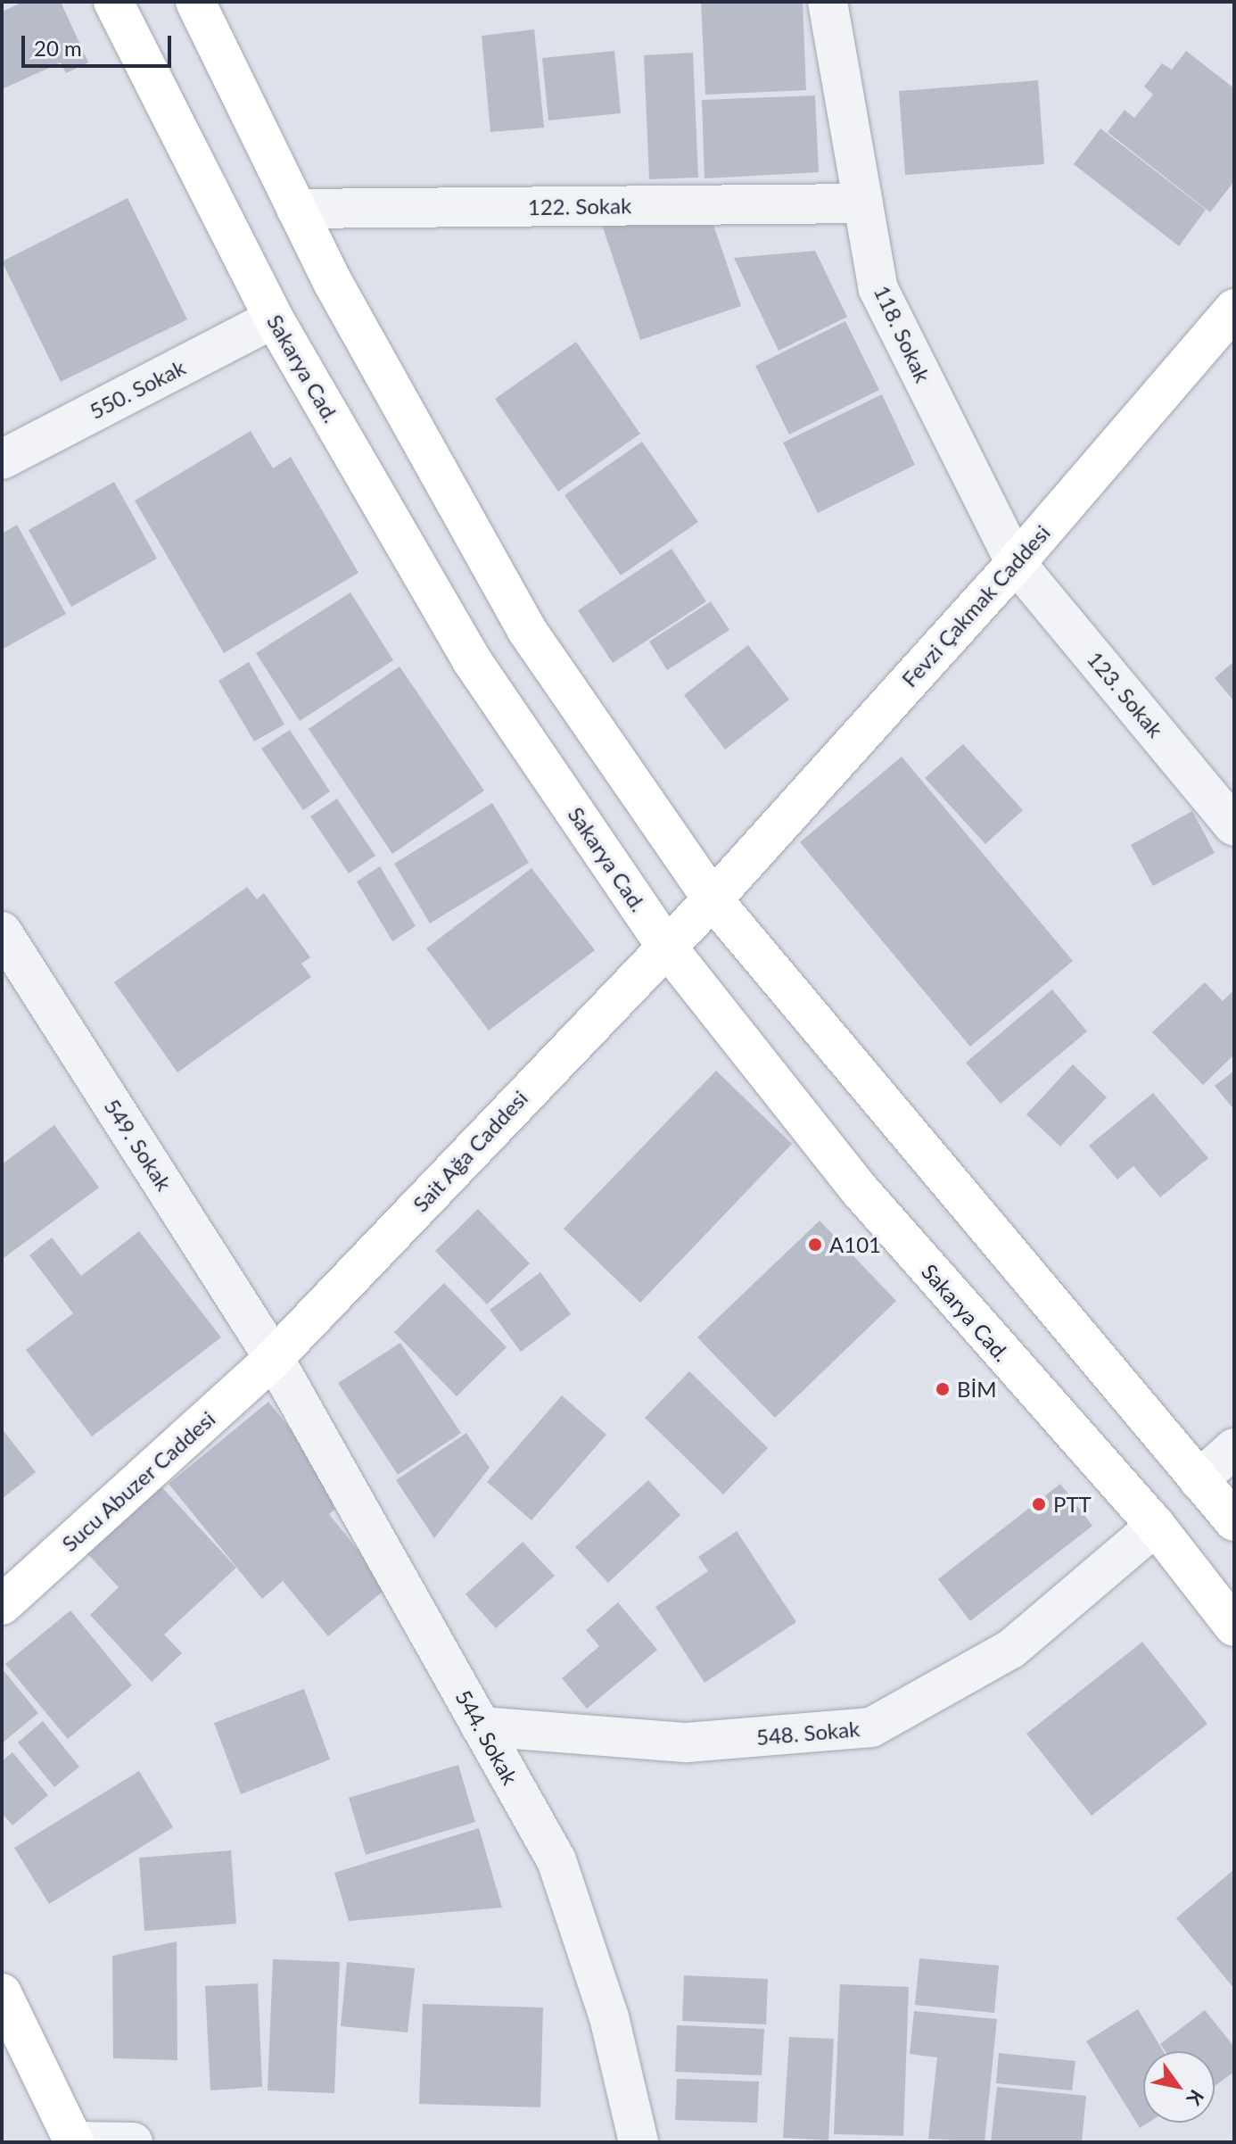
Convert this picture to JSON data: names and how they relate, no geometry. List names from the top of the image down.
{
  "streets": {
    "main road": [
      "Sakarya Cad.",
      "Fevzi Çakmak Caddesi",
      "Sait Ağa Caddesi",
      "Sucu Abuzer Caddesi"
    ],
    "street": [
      "122. Sokak",
      "118. Sokak",
      "550. Sokak",
      "123. Sokak",
      "549. Sokak",
      "548. Sokak",
      "544. Sokak"
    ]
  },
  "crossings": [
    ["122. Sokak", "118. Sokak"],
    ["118. Sokak", "Fevzi Çakmak Caddesi"],
    ["118. Sokak", "123. Sokak"],
    ["Sakarya Cad.", "550. Sokak"],
    ["Sakarya Cad.", "Fevzi Çakmak Caddesi"],
    ["Sakarya Cad.", "Sait Ağa Caddesi"],
    ["Sakarya Cad.", "548. Sokak"],
    ["Fevzi Çakmak Caddesi", "123. Sokak"],
    ["Fevzi Çakmak Caddesi", "Sait Ağa Caddesi"],
    ["549. Sokak", "Sait Ağa Caddesi"],
    ["549. Sokak", "Sucu Abuzer Caddesi"],
    ["549. Sokak", "544. Sokak"],
    ["Sait Ağa Caddesi", "Sucu Abuzer Caddesi"],
    ["Sait Ağa Caddesi", "544. Sokak"],
    ["Sucu Abuzer Caddesi", "544. Sokak"],
    ["548. Sokak", "544. Sokak"]
  ],
  "places": ["A101", "BİM", "PTT"],
  "scale_bar": "20 m",
  "north": "bottom right"
}
